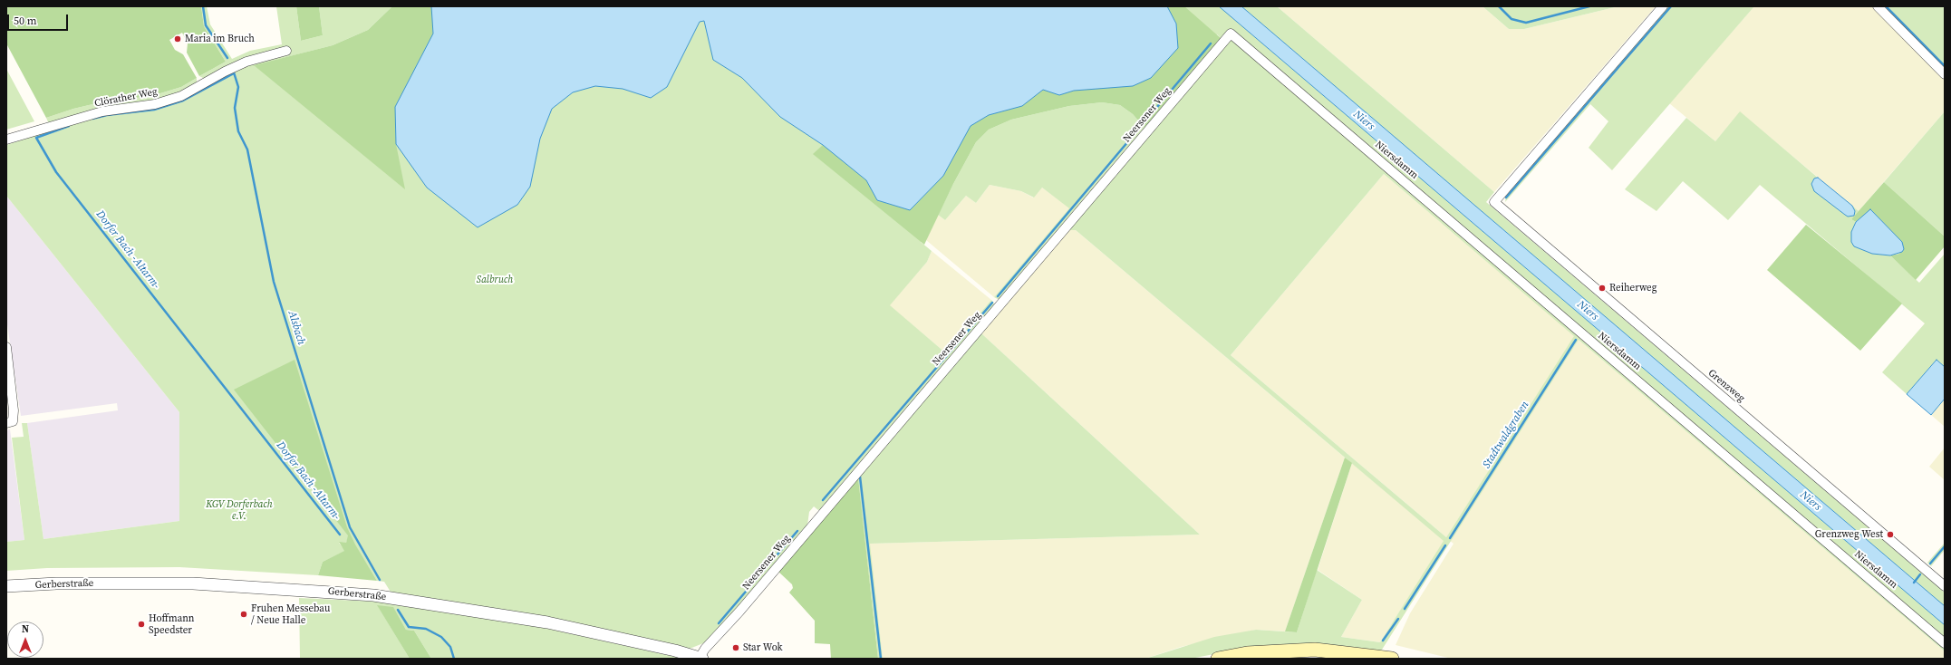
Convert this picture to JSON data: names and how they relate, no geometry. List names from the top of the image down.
{
  "streets": {
    "street": [
      "Clörather Weg",
      "Neersener Weg",
      "Niersdamm",
      "Grenzweg",
      "Gerberstraße"
    ]
  },
  "crossings": [
    ["Neersener Weg", "Niersdamm"],
    ["Neersener Weg", "Gerberstraße"]
  ],
  "water": [
    "Niers",
    "Dorfer Bach -Altarm-",
    "Alsbach",
    "Stadtwaldgraben"
  ],
  "parks": ["Salbruch", "KGV Dorferbach e.V."],
  "places": [
    "Maria im Bruch",
    "Reiherweg",
    "Grenzweg West",
    "Fruhen Messebau / Neue Halle",
    "Hoffmann Speedster",
    "Star Wok"
  ],
  "scale_bar": "50 m",
  "north": "top"
}
